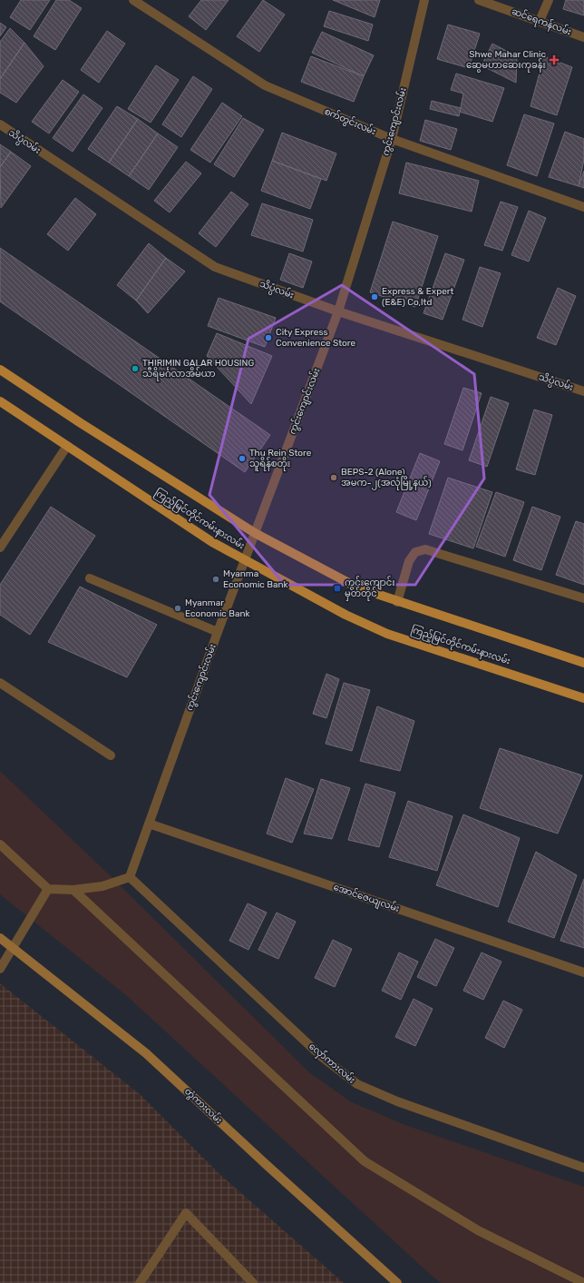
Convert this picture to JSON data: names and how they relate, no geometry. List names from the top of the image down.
{
  "streets": {
    "main road": ["ကြည့်မြင်တိုင်ကမ်းနားလမ်း", "တွဲကားလမ်း"],
    "street": [
      "ဆင်ရေကန်လမ်း",
      "စက်တွင်းလမ်း",
      "ကွင်းကျောင်းလမ်း",
      "သိပ္ပံလမ်း",
      "အောင်ဇေယျလမ်း",
      "လှော်ကားလမ်း"
    ]
  },
  "crossings": [
    ["စက်တွင်းလမ်း", "ကွင်းကျောင်းလမ်း"],
    ["ကွင်းကျောင်းလမ်း", "သိပ္ပံလမ်း"],
    ["ကွင်းကျောင်းလမ်း", "ကြည့်မြင်တိုင်ကမ်းနားလမ်း"],
    ["ကွင်းကျောင်းလမ်း", "အောင်ဇေယျလမ်း"],
    ["ကွင်းကျောင်းလမ်း", "လှော်ကားလမ်း"]
  ],
  "places": {
    "health": ["Shwe Mahar Clinic ဆွေမဟာဆေးကုခန်း"],
    "other": [
      "Express & Expert (E&E) Co,ltd",
      "City Express Convenience Store",
      "THIRIMIN GALAR HOUSING သီရိမင်္ဂလာအိမ်ယာ",
      "Thu Rein Store သူရိန်စတိုး",
      "BEPS-2 (Alone) အမက-၂(အလုံမြို့နယ်)",
      "Myanma Economic Bank",
      "Myanmar Economic Bank"
    ],
    "transit": ["ကွင်းကျောင်း မှတ်တိုင်"]
  }
}
